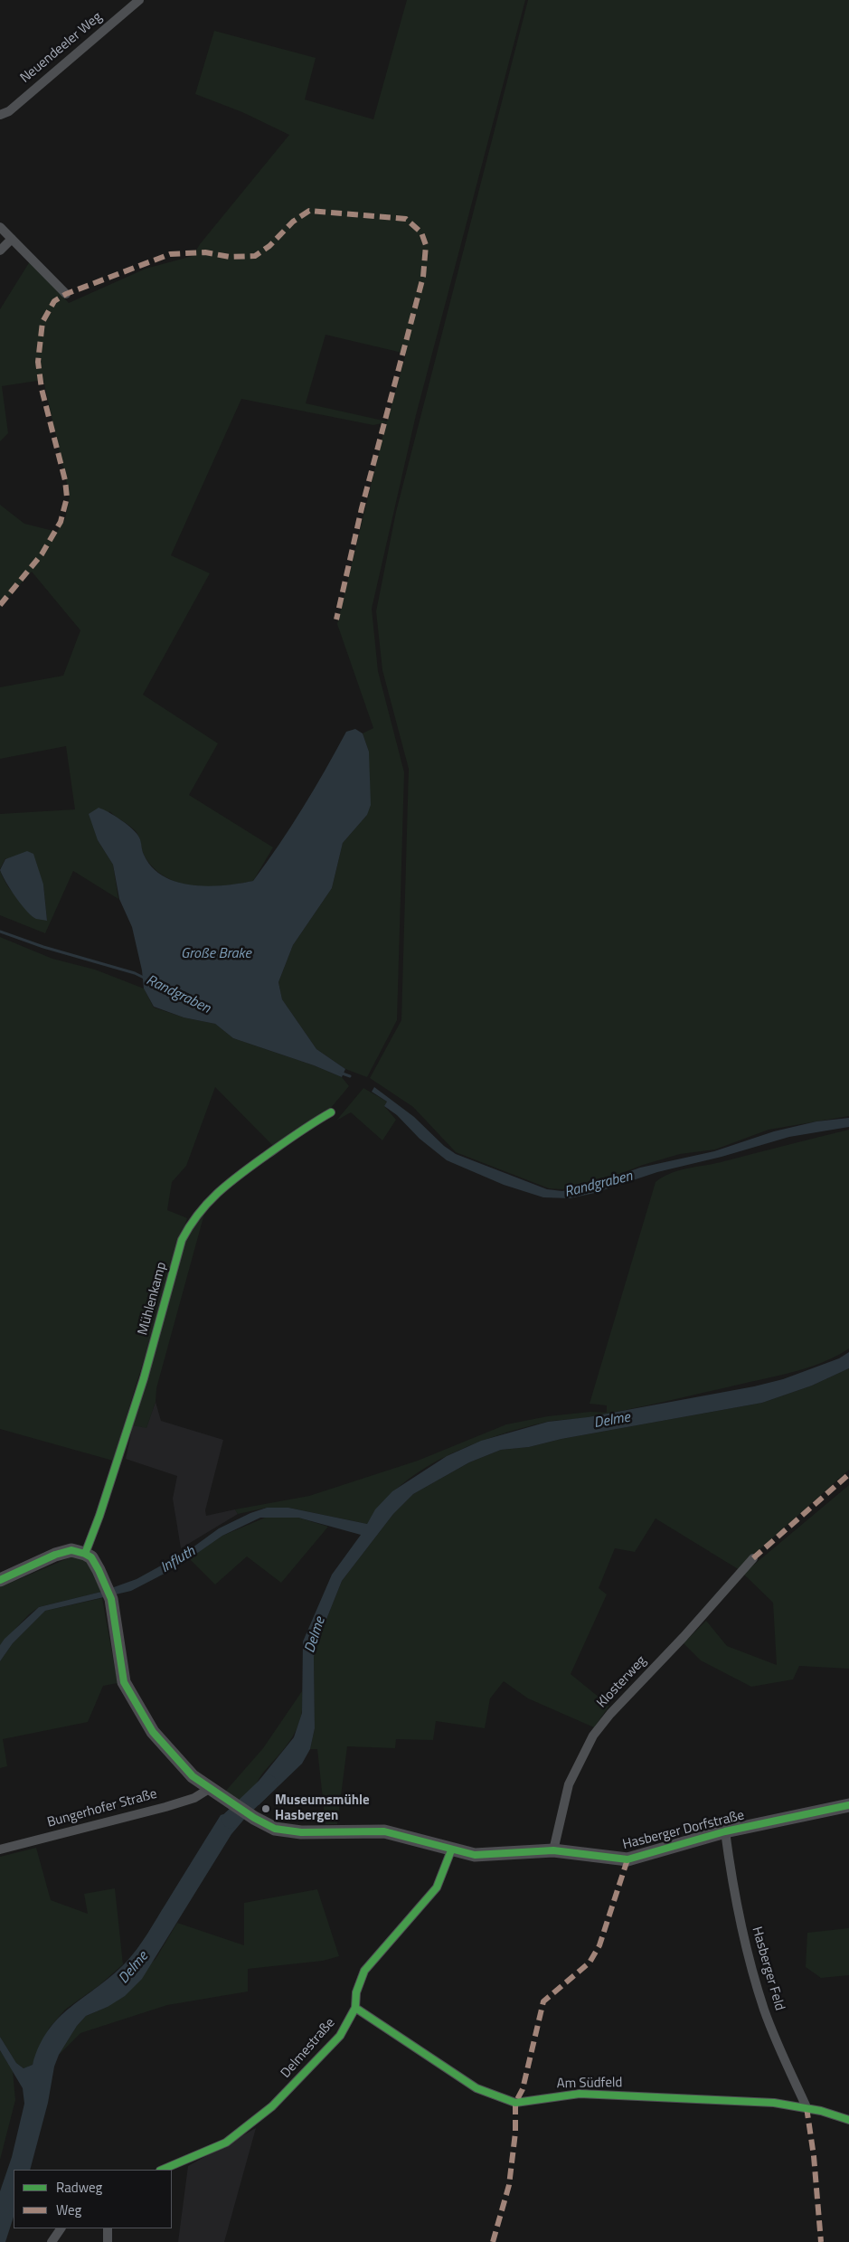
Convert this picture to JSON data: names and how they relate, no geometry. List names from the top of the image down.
{
  "streets": {
    "street": [
      "Neuendeeler Weg",
      "Mühlenkamp",
      "Klosterweg",
      "Bungerhofer Straße",
      "Hasberger Dorfstraße",
      "Hasberger Feld",
      "Delmestraße",
      "Am Südfeld"
    ]
  },
  "crossings": [
    ["Klosterweg", "Hasberger Dorfstraße"],
    ["Bungerhofer Straße", "Hasberger Dorfstraße"],
    ["Hasberger Dorfstraße", "Hasberger Feld"],
    ["Hasberger Dorfstraße", "Delmestraße"],
    ["Hasberger Feld", "Am Südfeld"],
    ["Delmestraße", "Am Südfeld"]
  ],
  "water": [
    "Große Brake",
    "Randgraben",
    "Delme",
    "Influth"
  ],
  "places": ["Museumsmühle Hasbergen"],
  "legend": ["Radweg", "Weg"]
}
